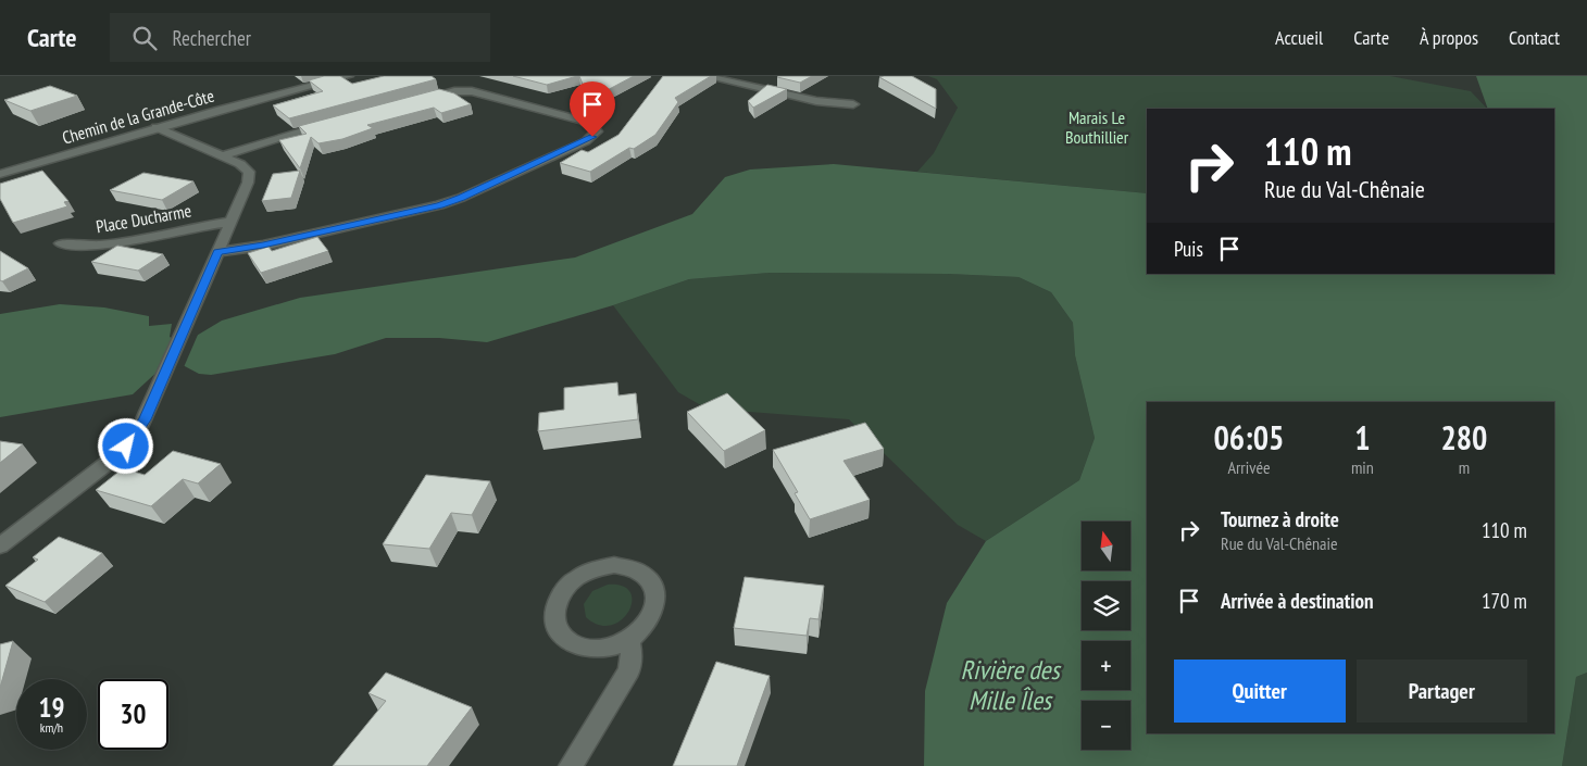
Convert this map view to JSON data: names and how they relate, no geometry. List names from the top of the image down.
{
  "streets": {
    "street": ["Chemin de la Grande-Côte", "Place Ducharme"]
  },
  "water": ["Rivière des Mille Îles"],
  "parks": ["Marais Le Bouthillier"],
  "north": "top",
  "page": {
    "header": "Carte",
    "search": "Rechercher",
    "nav": [
      "Accueil",
      "Carte",
      "À propos",
      "Contact"
    ],
    "turn": ["110 m", "Rue du Val-Chênaie"],
    "then": "Puis",
    "eta": [
      "06:05",
      "Arrivée",
      "1",
      "min",
      "280",
      "m"
    ],
    "list": [
      {
        "name": "Tournez à droite",
        "note": "Rue du Val-Chênaie",
        "value": "110 m"
      },
      {
        "name": "Arrivée à destination",
        "value": "170 m"
      }
    ],
    "map_buttons": ["+", "−"],
    "buttons": ["Quitter", "Partager"],
    "speed": "19 km/h",
    "limit": "30"
  }
}
